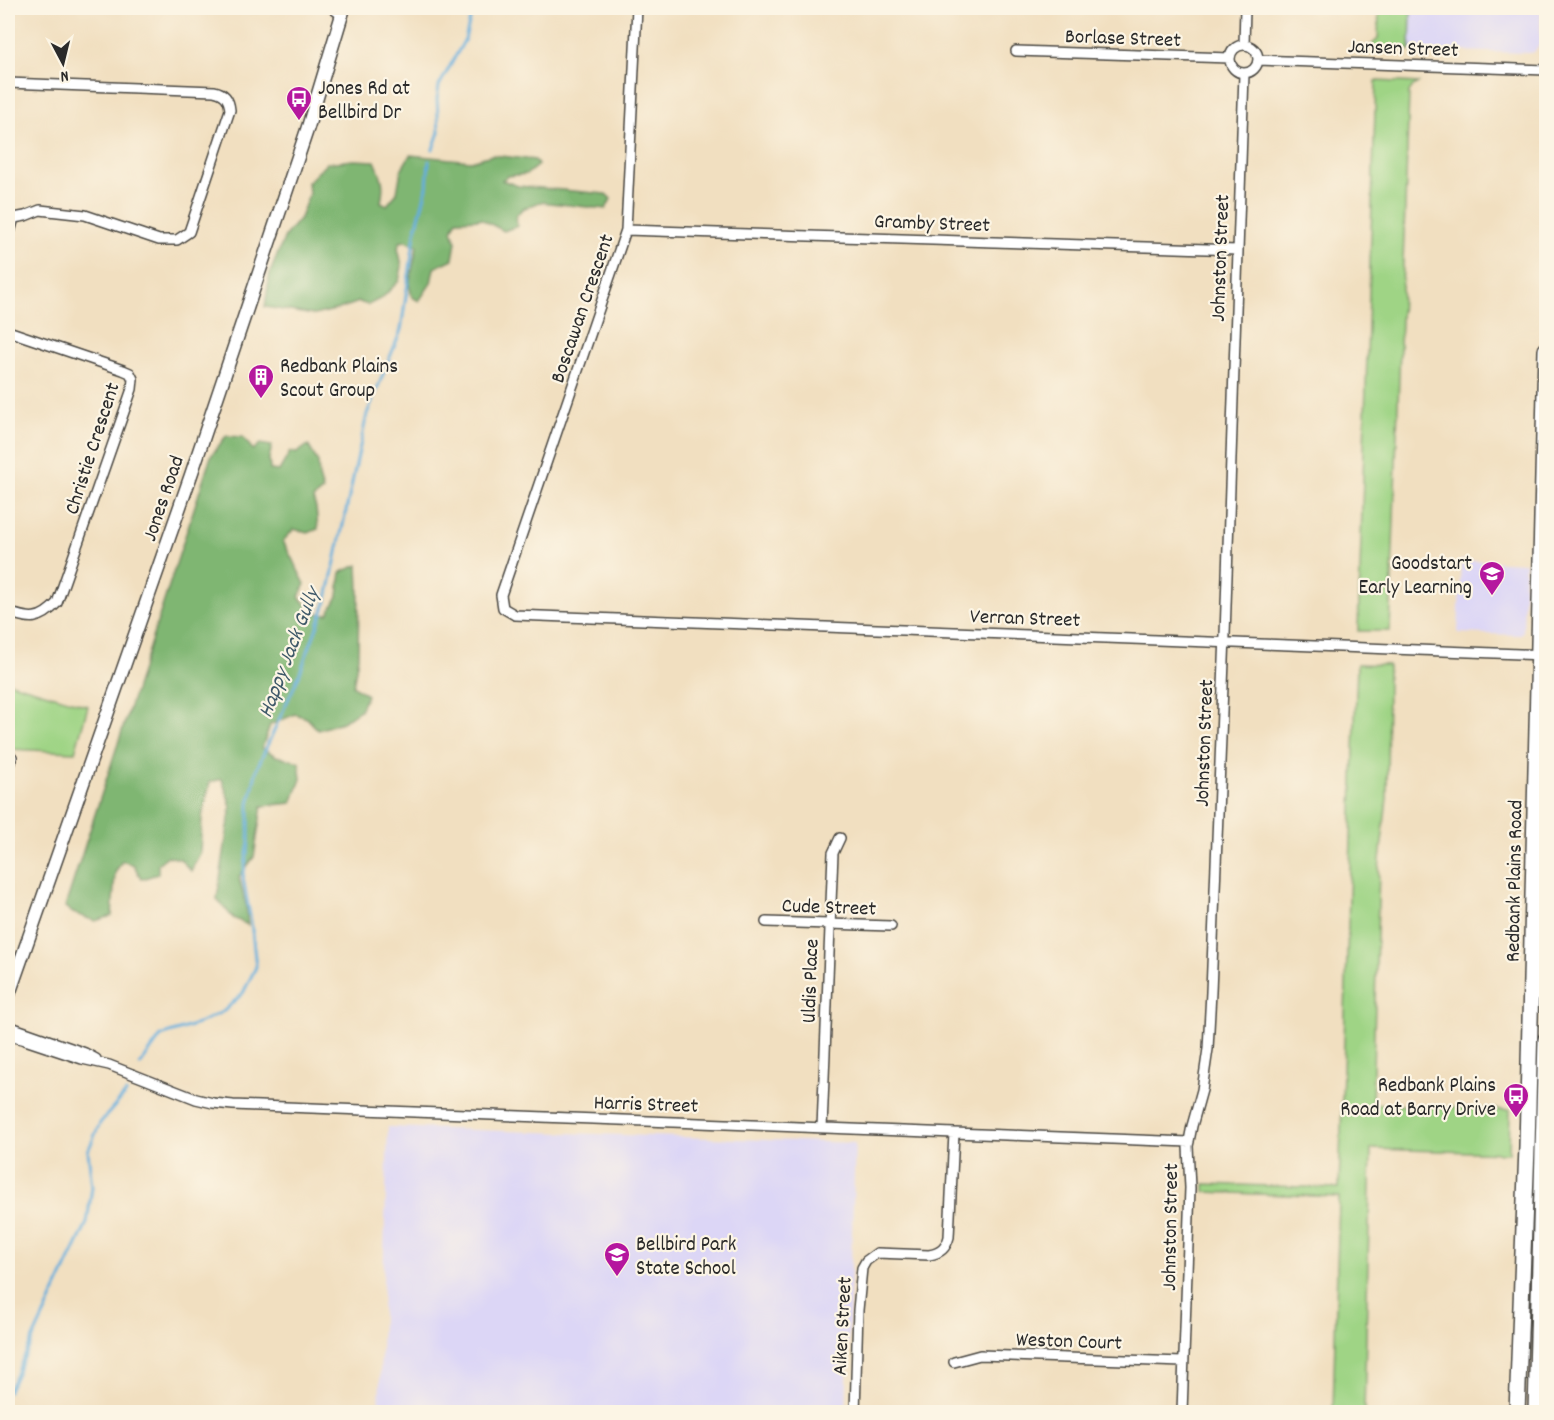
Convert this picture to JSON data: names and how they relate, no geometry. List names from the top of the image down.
{
  "streets": {
    "main road": ["Redbank Plains Road"],
    "street": [
      "Borlase Street",
      "Jansen Street",
      "Gramby Street",
      "Johnston Street",
      "Boscawan Crescent",
      "Christie Crescent",
      "Jones Road",
      "Verran Street",
      "Cude Street",
      "Uldis Place",
      "Harris Street",
      "Aiken Street",
      "Weston Court"
    ]
  },
  "crossings": [
    ["Borlase Street", "Jansen Street"],
    ["Borlase Street", "Johnston Street"],
    ["Jansen Street", "Johnston Street"],
    ["Gramby Street", "Johnston Street"],
    ["Gramby Street", "Boscawan Crescent"],
    ["Johnston Street", "Verran Street"],
    ["Johnston Street", "Harris Street"],
    ["Johnston Street", "Weston Court"],
    ["Boscawan Crescent", "Verran Street"],
    ["Verran Street", "Redbank Plains Road"],
    ["Cude Street", "Uldis Place"],
    ["Uldis Place", "Harris Street"],
    ["Harris Street", "Aiken Street"]
  ],
  "water": ["Happy Jack Gully"],
  "places": {
    "bus stop": ["Jones Rd at Bellbird Dr", "Redbank Plains Road at Barry Drive"],
    "building": ["Redbank Plains Scout Group"],
    "school or university": ["Goodstart Early Learning", "Bellbird Park State School"]
  },
  "north": "bottom"
}
